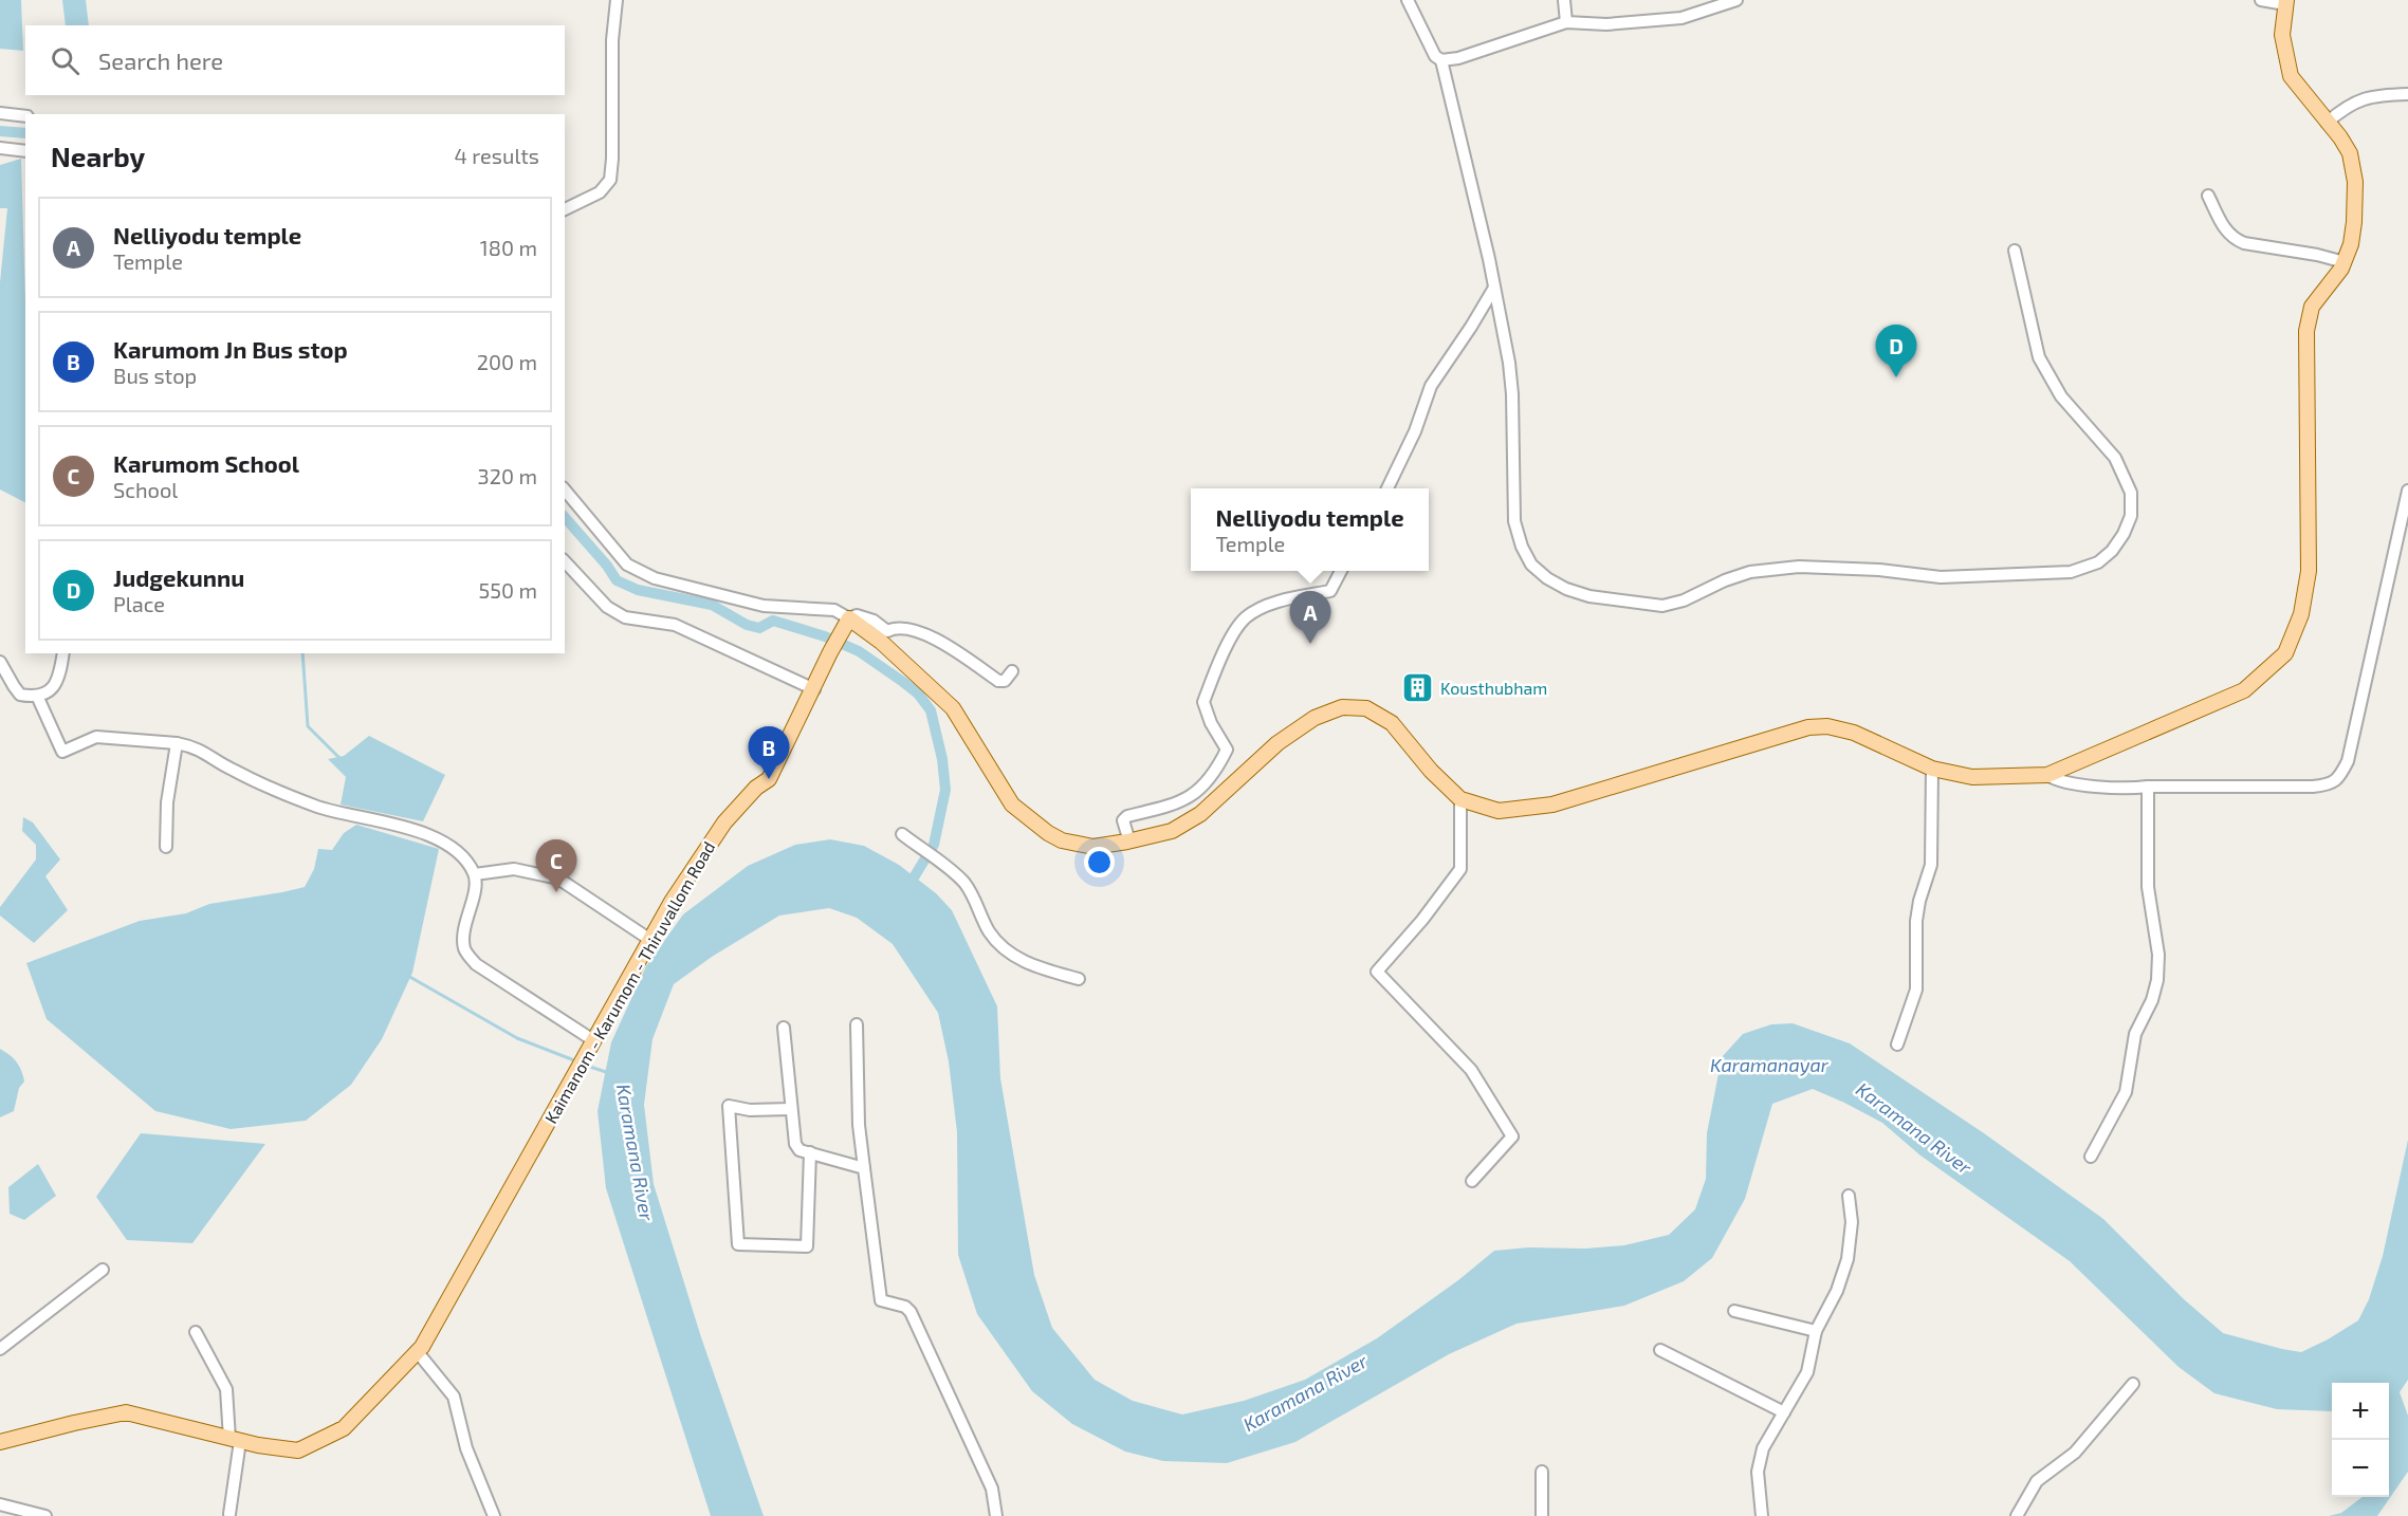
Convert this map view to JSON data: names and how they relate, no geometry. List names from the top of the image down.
{
  "streets": {
    "main road": ["Kaimanom - Karumom - Thiruvallom Road"]
  },
  "water": ["Karamanayar", "Karamana River"],
  "places": {
    "building": ["Kousthubham"]
  },
  "page": {
    "search": "Search here",
    "heading": ["Nearby", "4 results"],
    "list": [
      {
        "mark": "A",
        "name": "Nelliyodu temple",
        "note": "Temple",
        "value": "180 m"
      },
      {
        "mark": "B",
        "name": "Karumom Jn Bus stop",
        "note": "Bus stop",
        "value": "200 m"
      },
      {
        "mark": "C",
        "name": "Karumom School",
        "note": "School",
        "value": "320 m"
      },
      {
        "mark": "D",
        "name": "Judgekunnu",
        "note": "Place",
        "value": "550 m"
      }
    ],
    "pins": [
      "D",
      "A",
      "B",
      "C"
    ],
    "popup": ["Nelliyodu temple", "Temple"],
    "map_buttons": ["+", "−"]
  }
}
